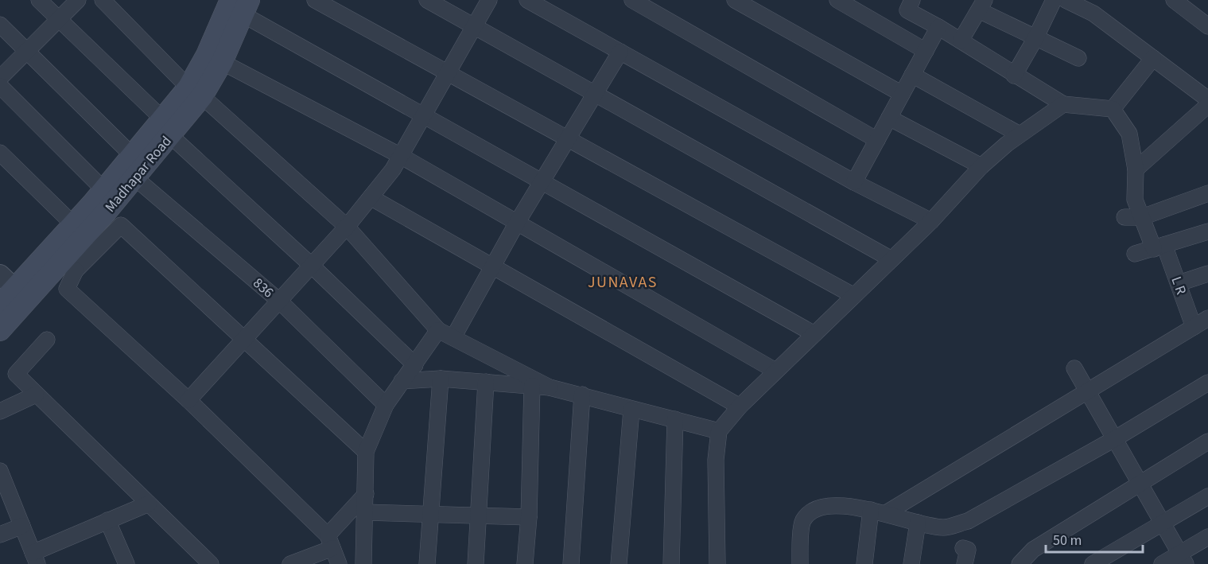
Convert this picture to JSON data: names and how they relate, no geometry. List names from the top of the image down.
{
  "streets": {
    "main road": ["Madhapar Road"],
    "street": ["L R", "836"]
  },
  "crossings": [
    ["Madhapar Road", "836"]
  ],
  "districts": ["JUNAVAS"],
  "scale_bar": "50 m"
}
